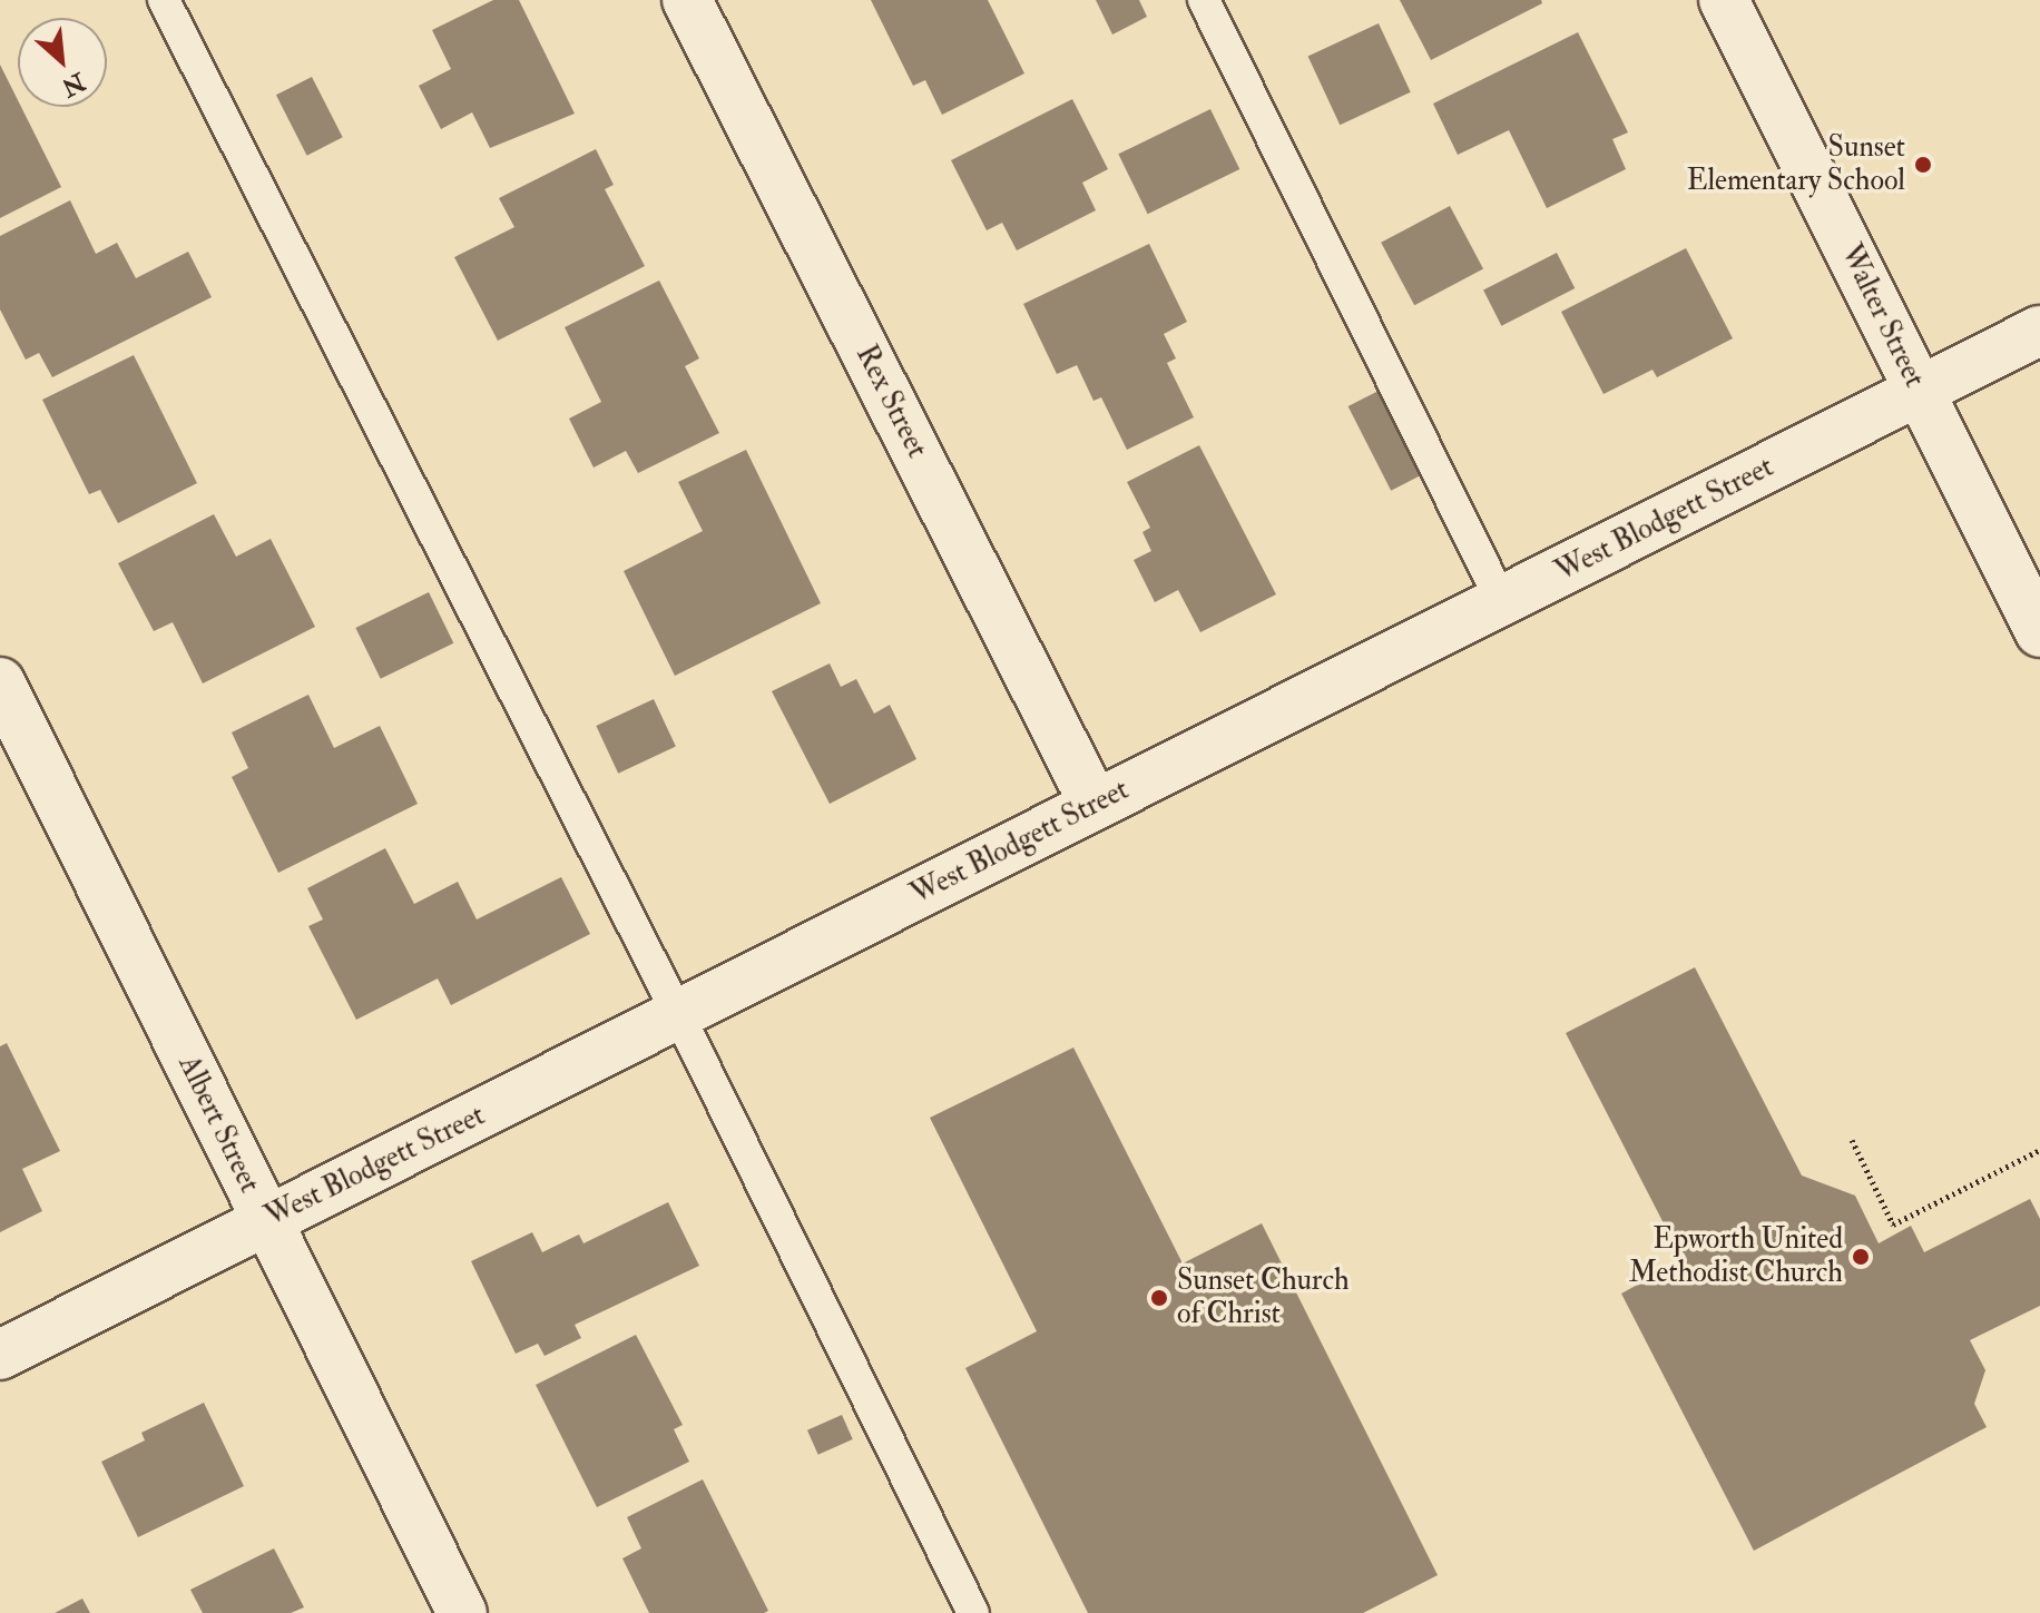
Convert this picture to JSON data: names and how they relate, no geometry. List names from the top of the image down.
{
  "streets": {
    "street": [
      "Walter Street",
      "Rex Street",
      "West Blodgett Street",
      "Albert Street"
    ]
  },
  "crossings": [
    ["Walter Street", "West Blodgett Street"],
    ["Rex Street", "West Blodgett Street"],
    ["West Blodgett Street", "Albert Street"]
  ],
  "places": ["Sunset Elementary School", "Epworth United Methodist Church", "Sunset Church of Christ"],
  "north": "bottom right"
}
